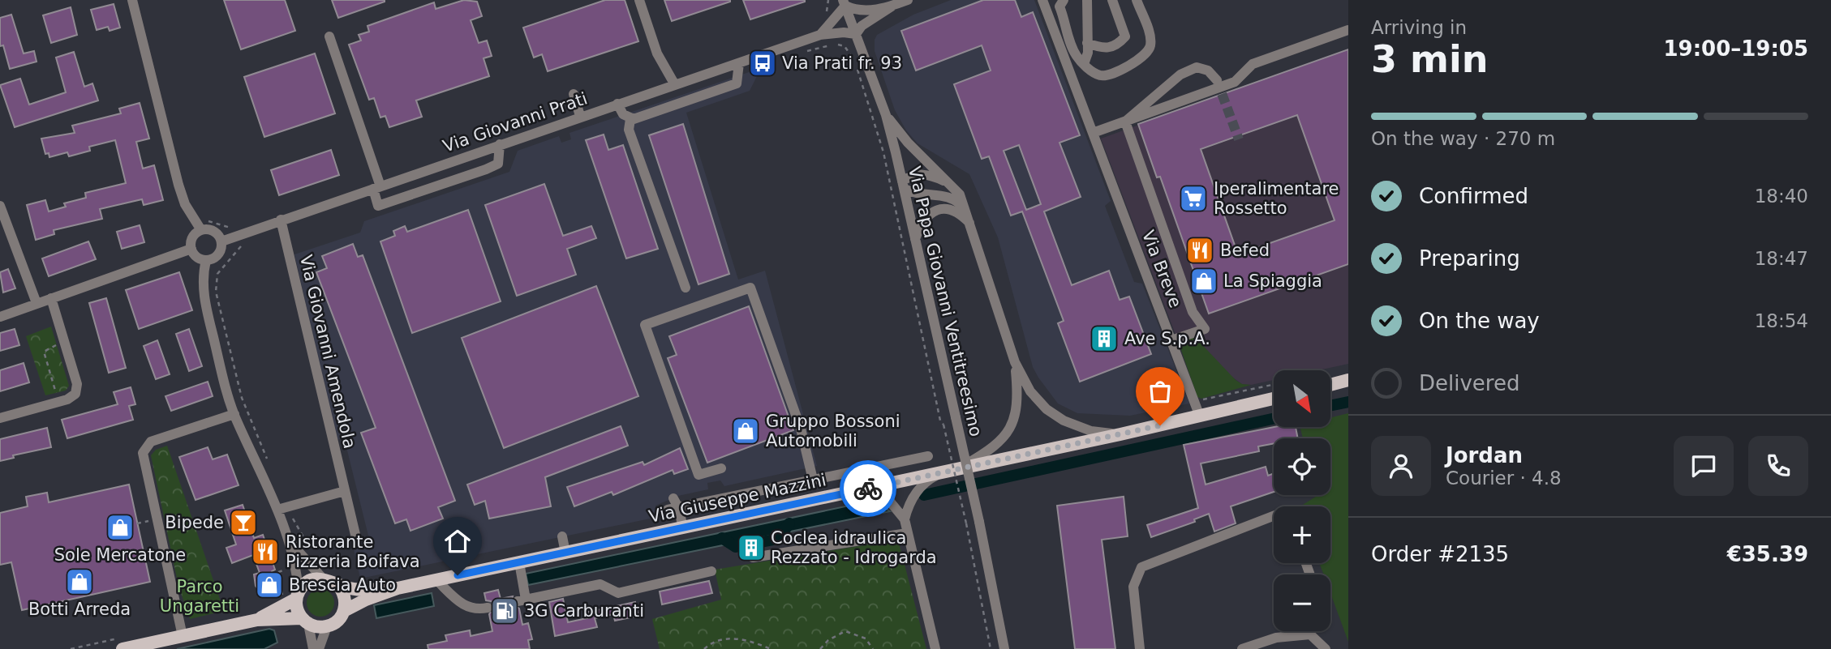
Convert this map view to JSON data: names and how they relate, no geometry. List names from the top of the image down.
{
  "streets": {
    "main road": ["Via Giuseppe Mazzini"],
    "street": [
      "Via Giovanni Prati",
      "Via Breve",
      "Via Papa Giovanni Ventitreesimo",
      "Via Giovanni Amendola"
    ]
  },
  "crossings": [
    ["Via Giovanni Prati", "Via Papa Giovanni Ventitreesimo"],
    ["Via Giovanni Prati", "Via Giovanni Amendola"],
    ["Via Breve", "Via Giuseppe Mazzini"]
  ],
  "parks": ["Parco Ungaretti"],
  "places": {
    "bus stop": ["Via Prati fr. 93"],
    "supermarket": ["Iperalimentare Rossetto"],
    "restaurant": ["Befed", "Ristorante Pizzeria Boifava"],
    "shop": [
      "La Spiaggia",
      "Gruppo Bossoni Automobili",
      "Sole Mercatone",
      "Botti Arreda",
      "Brescia Auto"
    ],
    "building": ["Ave S.p.A.", "Coclea idraulica Rezzato - Idrogarda"],
    "bar": ["Bipede"],
    "fuel station": ["3G Carburanti"]
  },
  "north": "bottom right",
  "page": {
    "heading": ["3 min", "Arriving in", "19:00–19:05"],
    "panel": [
      "Jordan",
      "Courier · 4.8",
      "Order #2135",
      "€35.39"
    ],
    "bar": "On the way · 270 m",
    "list": [
      ["Confirmed", "18:40"],
      ["Preparing", "18:47"],
      ["On the way", "18:54"],
      "Delivered"
    ],
    "map_buttons": ["+", "−"]
  }
}
